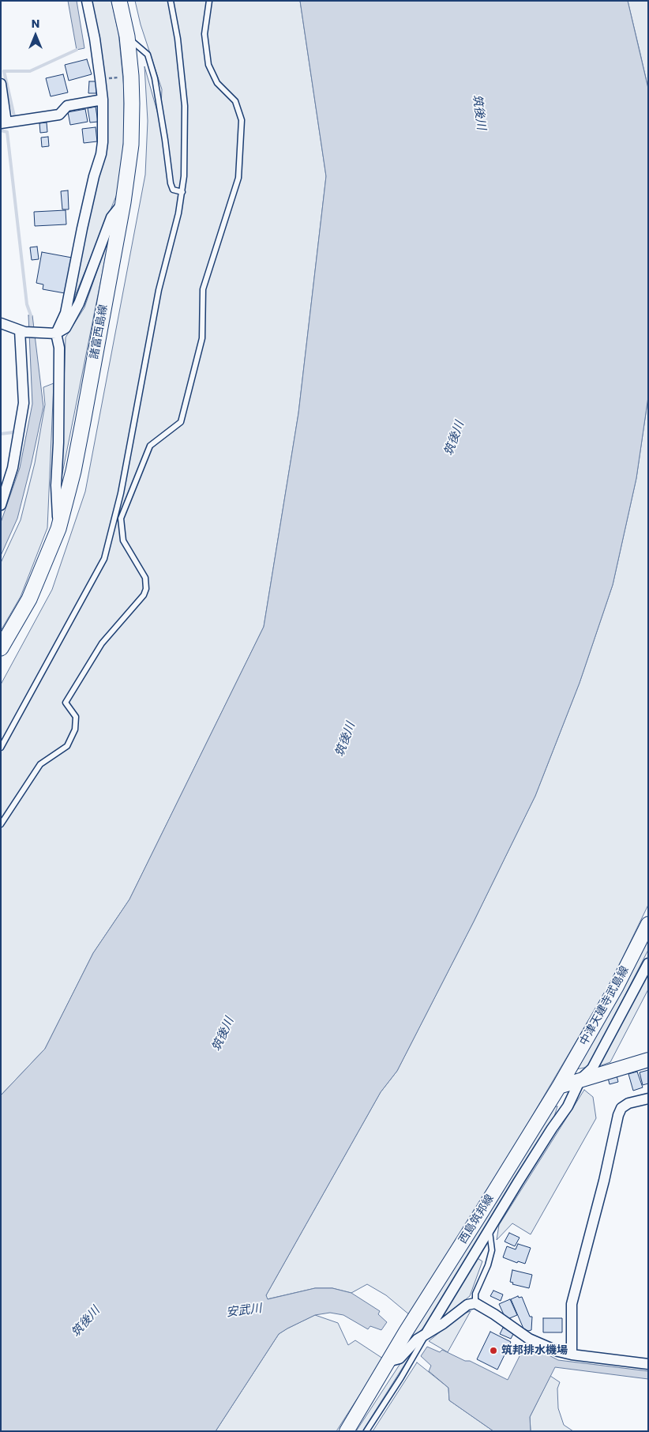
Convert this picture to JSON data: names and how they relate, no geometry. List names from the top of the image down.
{
  "streets": {
    "main road": ["諸富西島線", "中津天建寺武島線", "西島筑邦線"]
  },
  "crossings": [
    ["中津天建寺武島線", "西島筑邦線"]
  ],
  "water": ["筑後川", "安武川"],
  "places": ["筑邦排水機場"],
  "north": "top"
}
